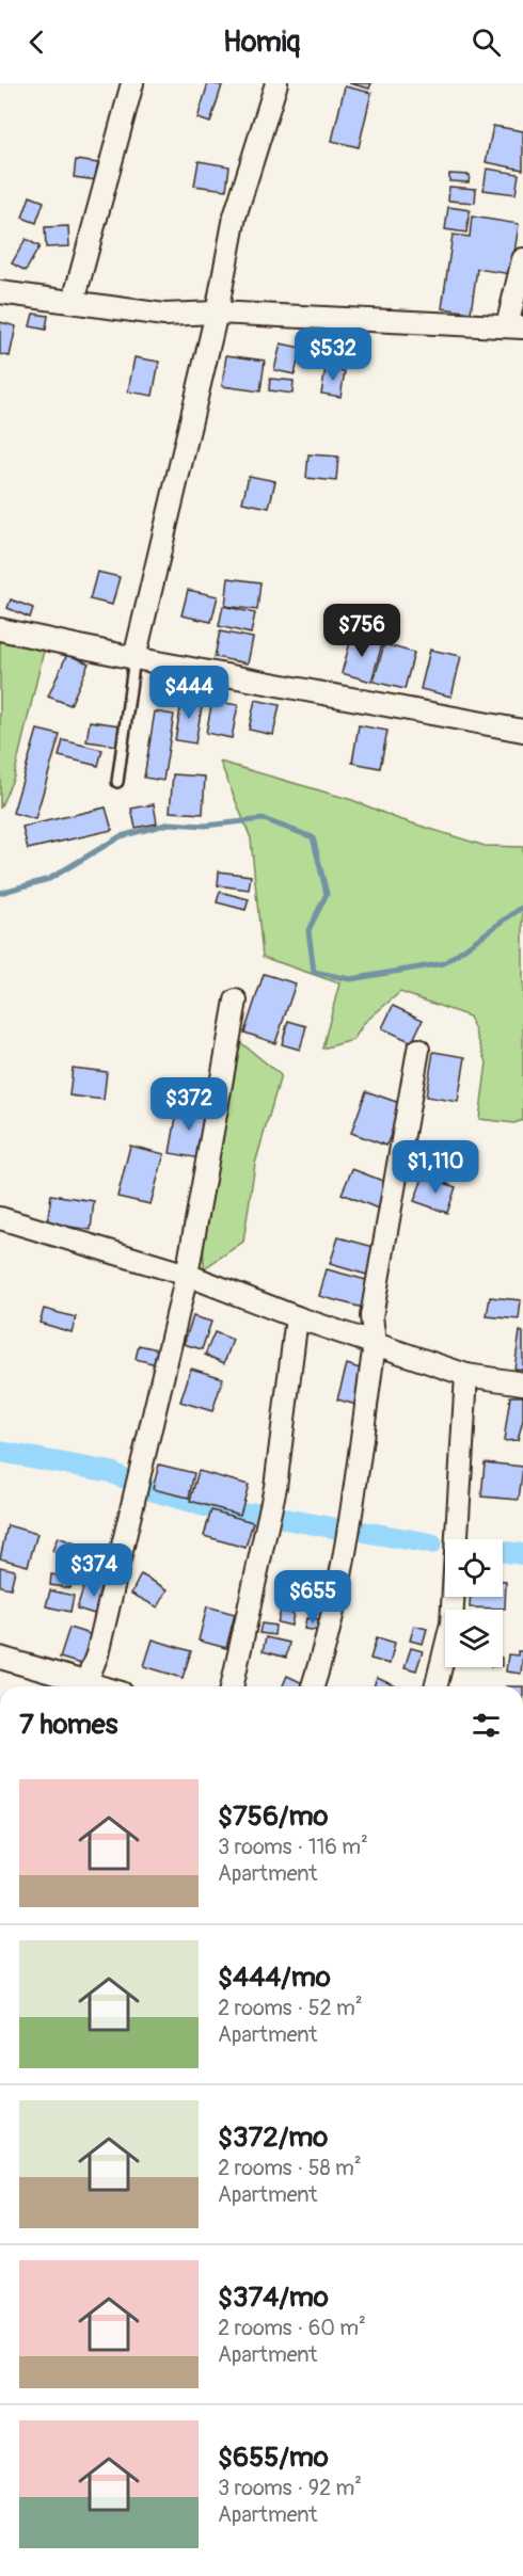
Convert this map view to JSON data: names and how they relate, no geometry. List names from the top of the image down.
{
  "page": {
    "header": "Homiq",
    "price": [
      "$532",
      "$756",
      "$444",
      "$372",
      "$1,110",
      "$374",
      "$655"
    ],
    "heading": "7 homes",
    "list": [
      {
        "name": "$756/mo",
        "note": "3 rooms · 116 m² · Apartment"
      },
      {
        "name": "$444/mo",
        "note": "2 rooms · 52 m² · Apartment"
      },
      {
        "name": "$372/mo",
        "note": "2 rooms · 58 m² · Apartment"
      },
      {
        "name": "$374/mo",
        "note": "2 rooms · 60 m² · Apartment"
      },
      {
        "name": "$655/mo",
        "note": "3 rooms · 92 m² · Apartment"
      }
    ]
  }
}
